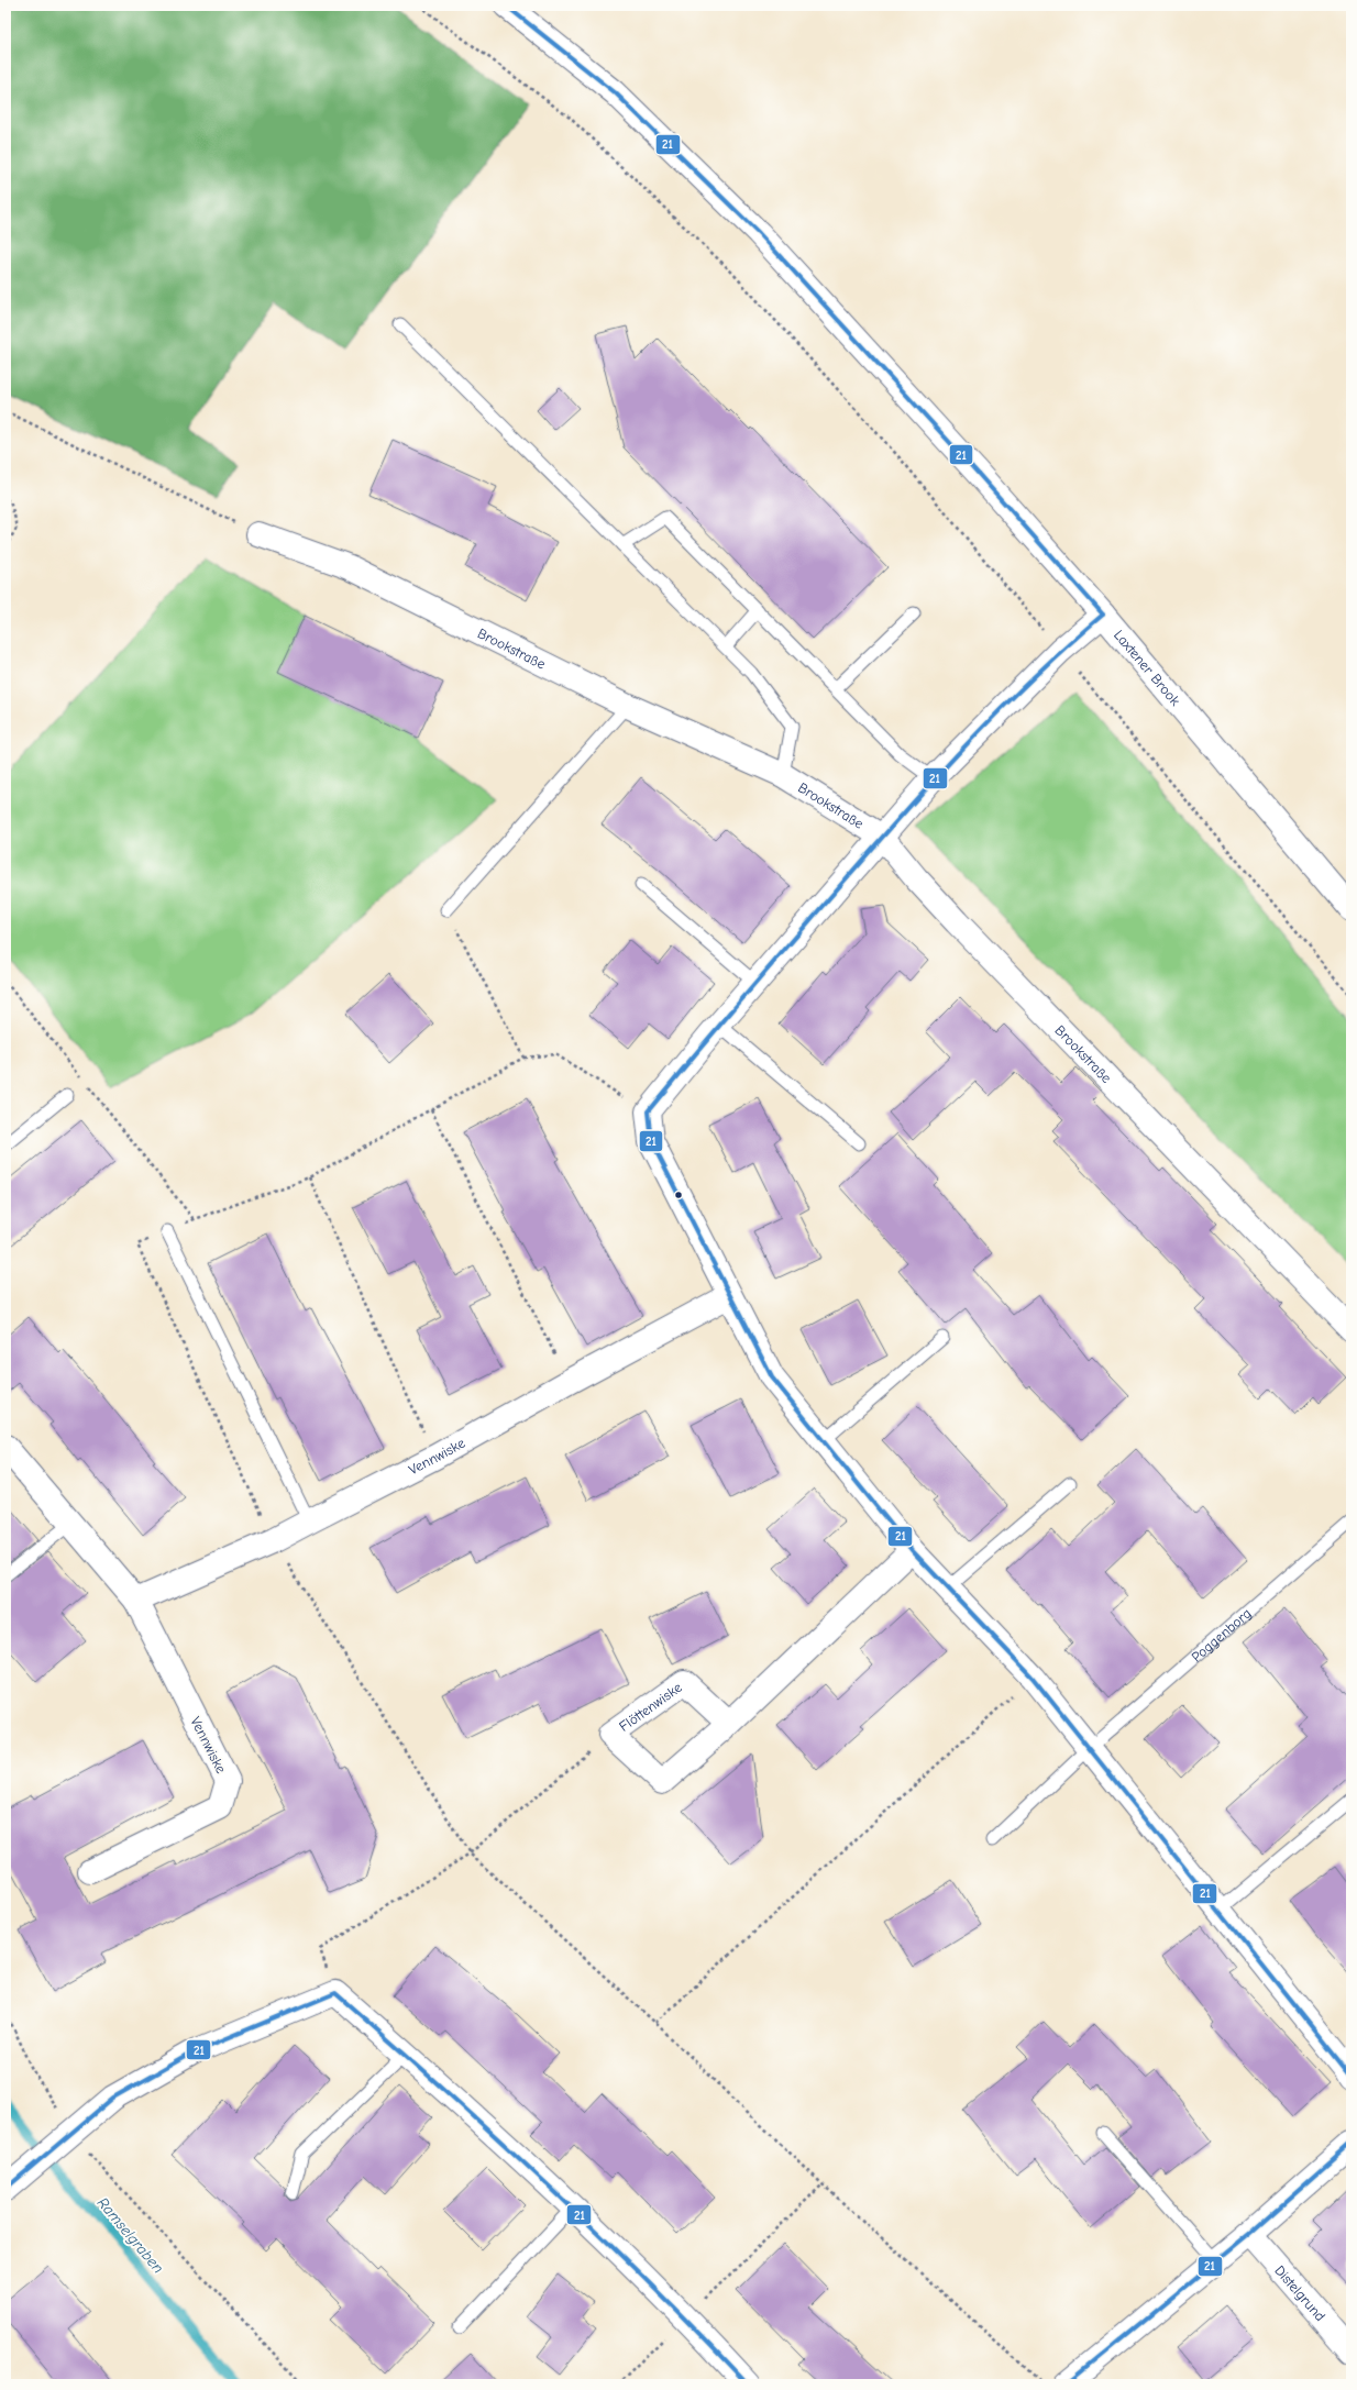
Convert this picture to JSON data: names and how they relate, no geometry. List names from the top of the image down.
{
  "streets": {
    "street": [
      "Brookstraße",
      "Laxtener Brook",
      "Vennwiske",
      "Flöttenwiske",
      "Distelgrund"
    ],
    "lane": ["Poggenborg"]
  },
  "water": ["Ramselgraben"],
  "lines": ["transit line 21"]
}
